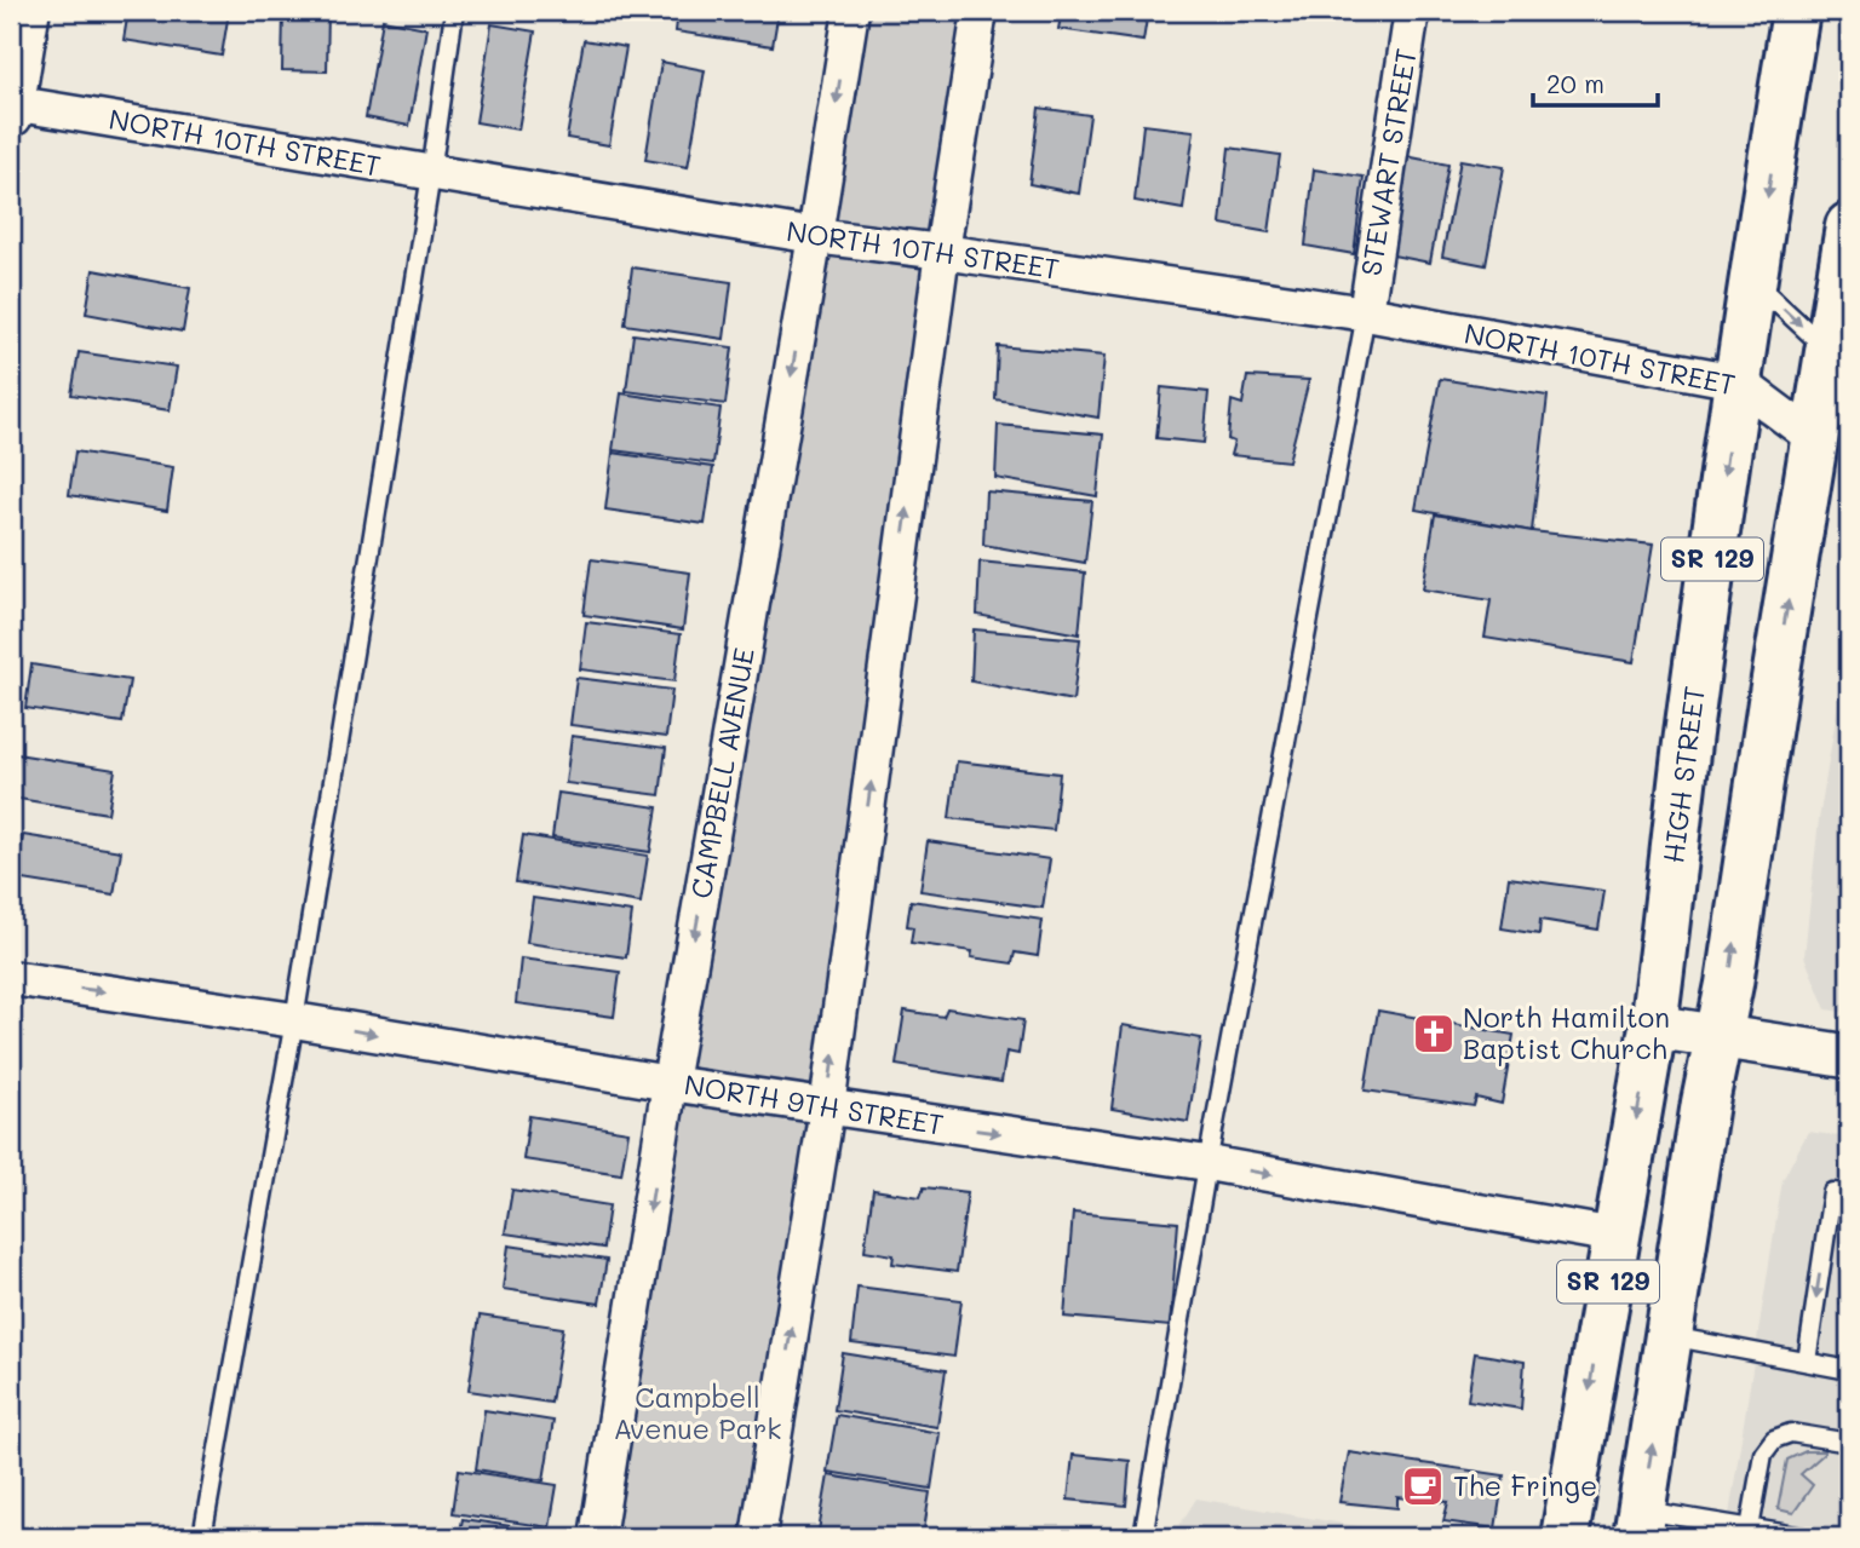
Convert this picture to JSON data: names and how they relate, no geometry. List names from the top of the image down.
{
  "streets": {
    "highway": ["SR 129", "HIGH STREET"],
    "street": [
      "NORTH 10TH STREET",
      "STEWART STREET",
      "CAMPBELL AVENUE",
      "NORTH 9TH STREET"
    ]
  },
  "crossings": [
    ["NORTH 10TH STREET", "STEWART STREET"],
    ["NORTH 10TH STREET", "SR 129"],
    ["NORTH 10TH STREET", "CAMPBELL AVENUE"],
    ["NORTH 10TH STREET", "HIGH STREET"],
    ["CAMPBELL AVENUE", "NORTH 9TH STREET"],
    ["HIGH STREET", "NORTH 9TH STREET"]
  ],
  "one_way": ["NORTH 9TH STREET"],
  "parks": ["Campbell Avenue Park"],
  "places": {
    "church": ["North Hamilton Baptist Church"],
    "cafe": ["The Fringe"]
  },
  "scale_bar": "20 m"
}
